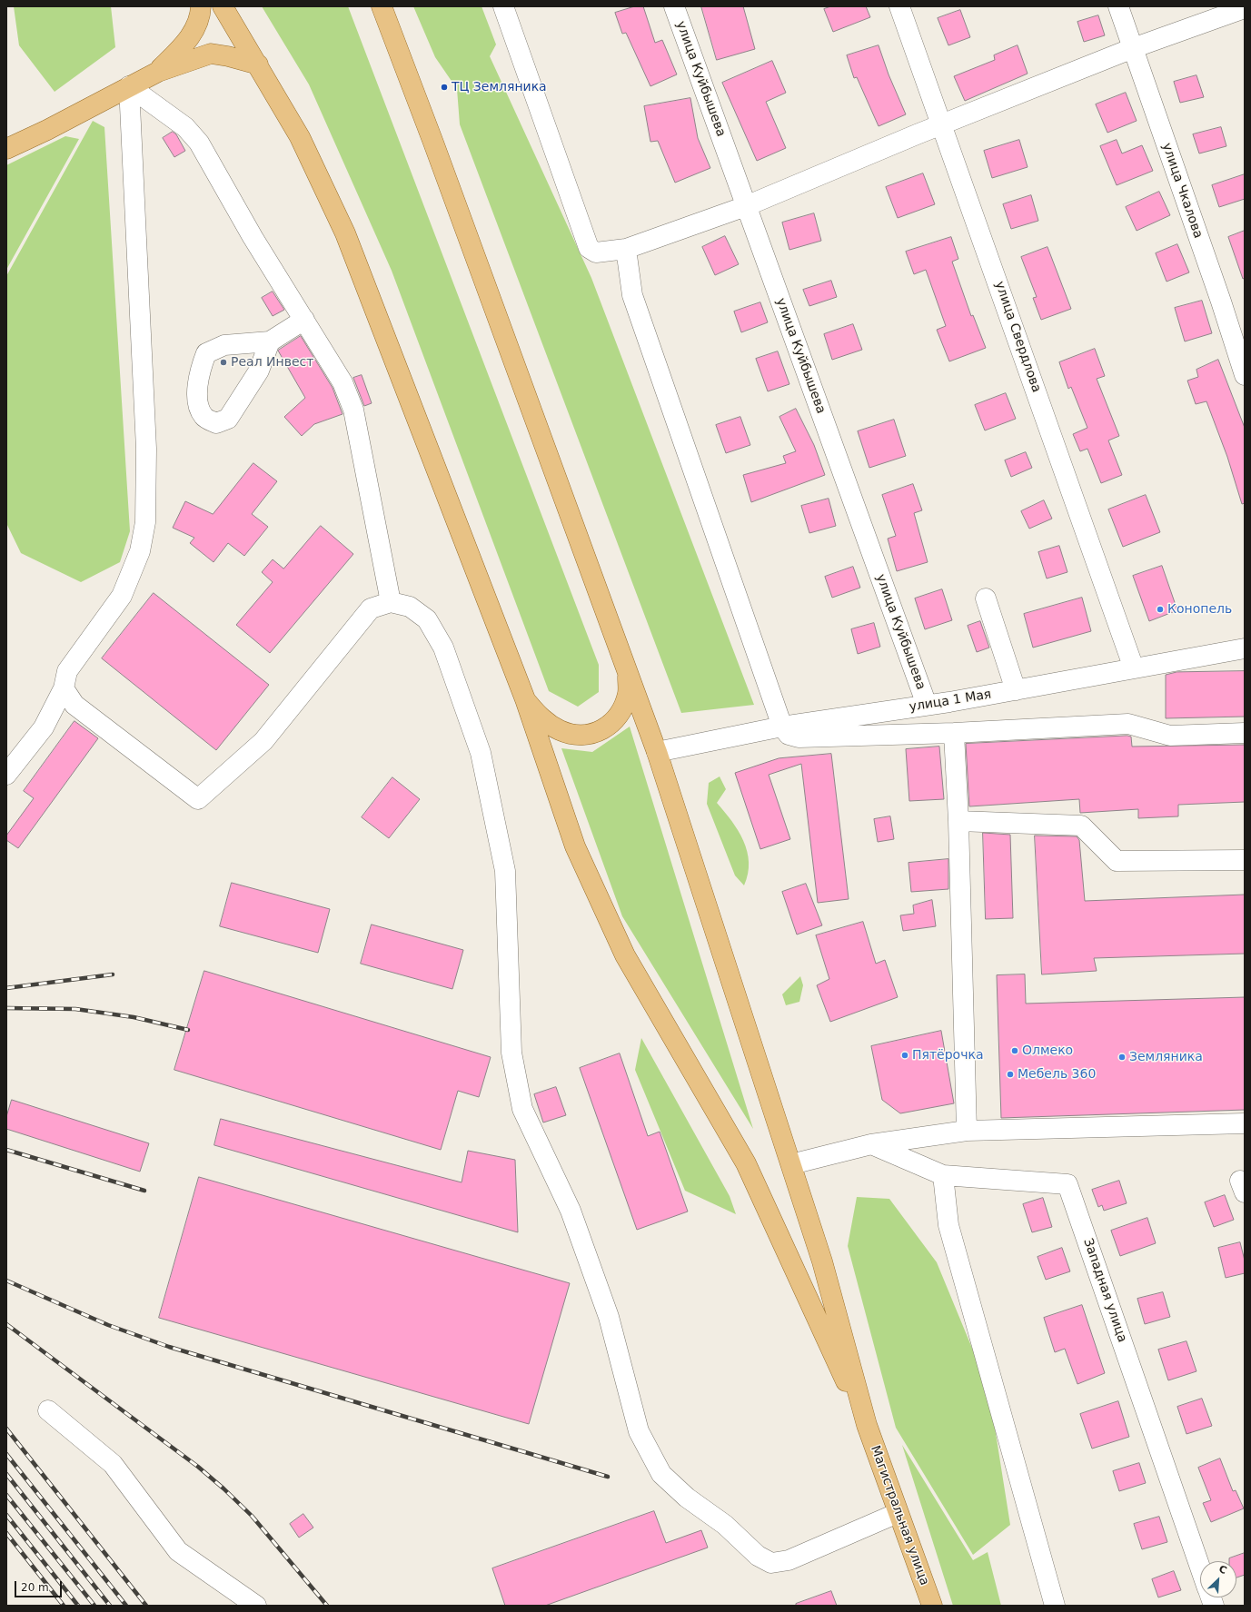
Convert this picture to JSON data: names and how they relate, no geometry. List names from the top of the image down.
{
  "streets": {
    "main road": ["Магистральная улица"],
    "street": [
      "улица Куйбышева",
      "улица Чкалова",
      "улица Свердлова",
      "улица 1 Мая",
      "Западная улица"
    ]
  },
  "crossings": [
    ["улица Куйбышева", "улица 1 Мая"],
    ["улица Свердлова", "улица 1 Мая"]
  ],
  "places": [
    "ТЦ Земляника",
    "Реал Инвест",
    "Конопель",
    "Олмеко",
    "Пятёрочка",
    "Земляника",
    "Мебель 360"
  ],
  "scale_bar": "20 m",
  "north": "top right"
}
